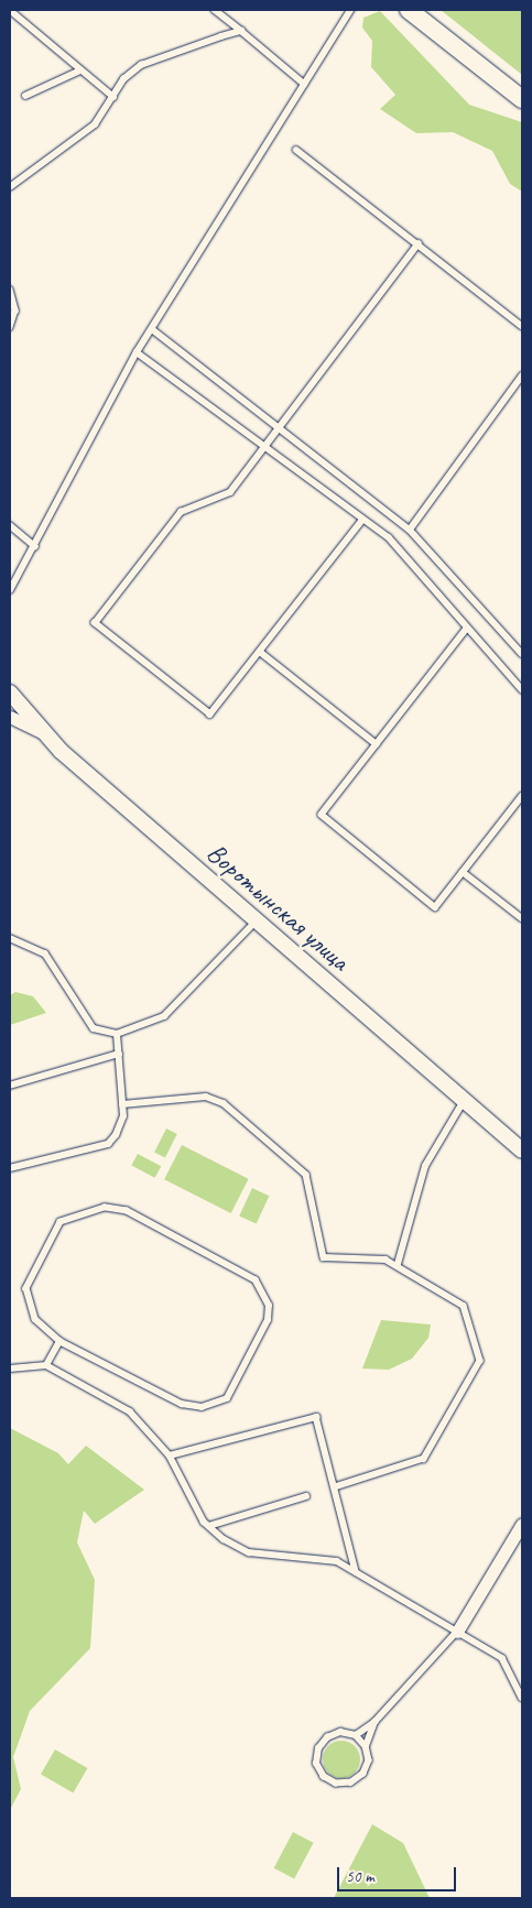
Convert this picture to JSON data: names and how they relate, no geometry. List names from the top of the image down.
{
  "streets": {
    "street": ["Воротынская улица"]
  },
  "scale_bar": "50 m"
}
